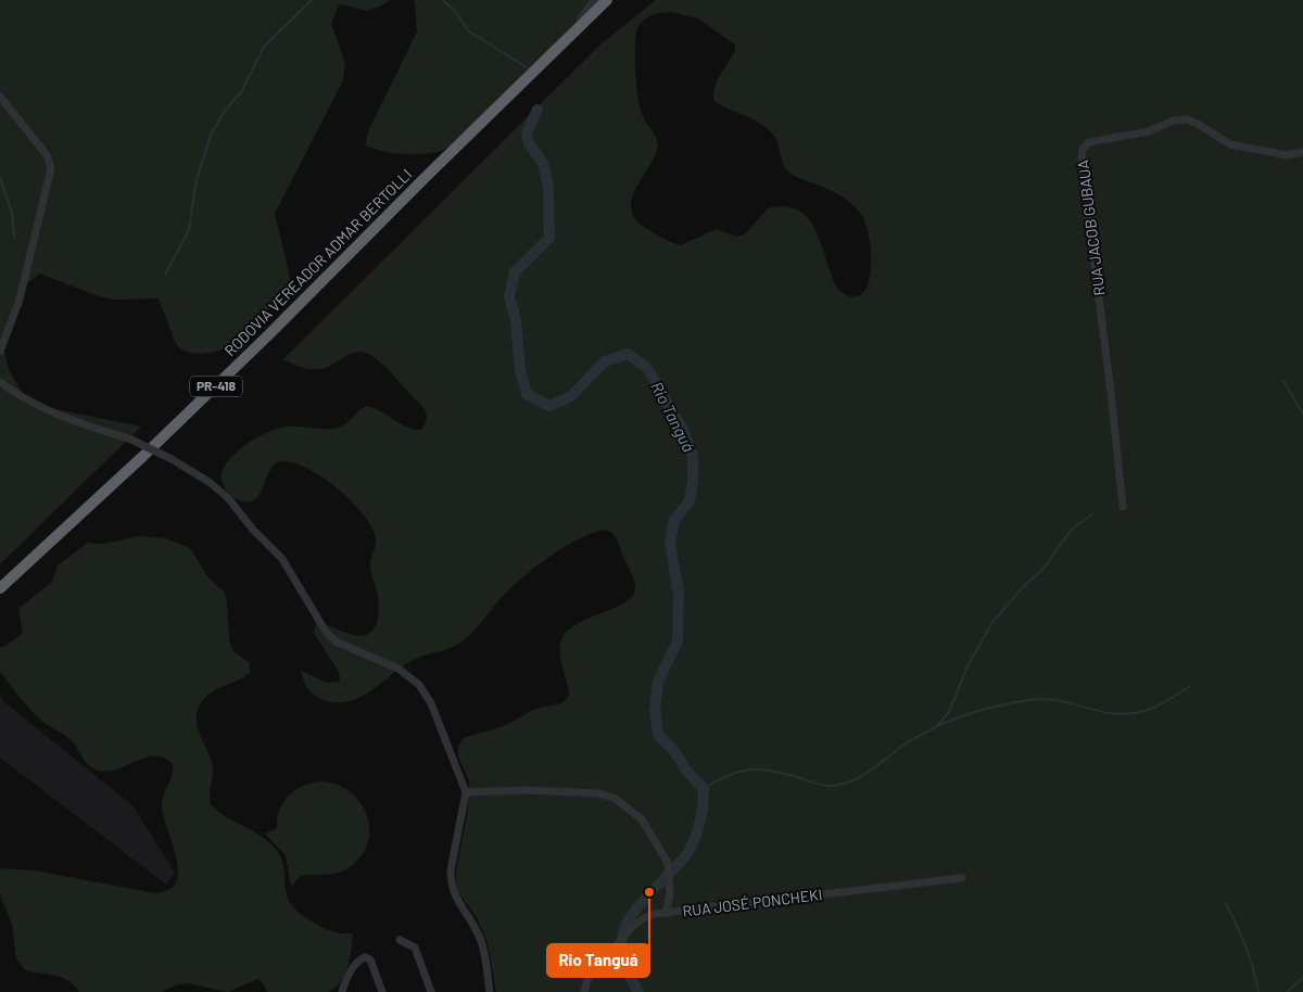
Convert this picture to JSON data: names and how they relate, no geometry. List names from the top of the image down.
{
  "streets": {
    "highway": ["RODOVIA VEREADOR ADMAR BERTOLLI", "PR-418"],
    "street": ["RUA JACOB GUBAUA", "RUA JOSÉ PONCHEKI"]
  },
  "water": ["Rio Tanguá"],
  "places": ["Rio Tanguá"]
}
